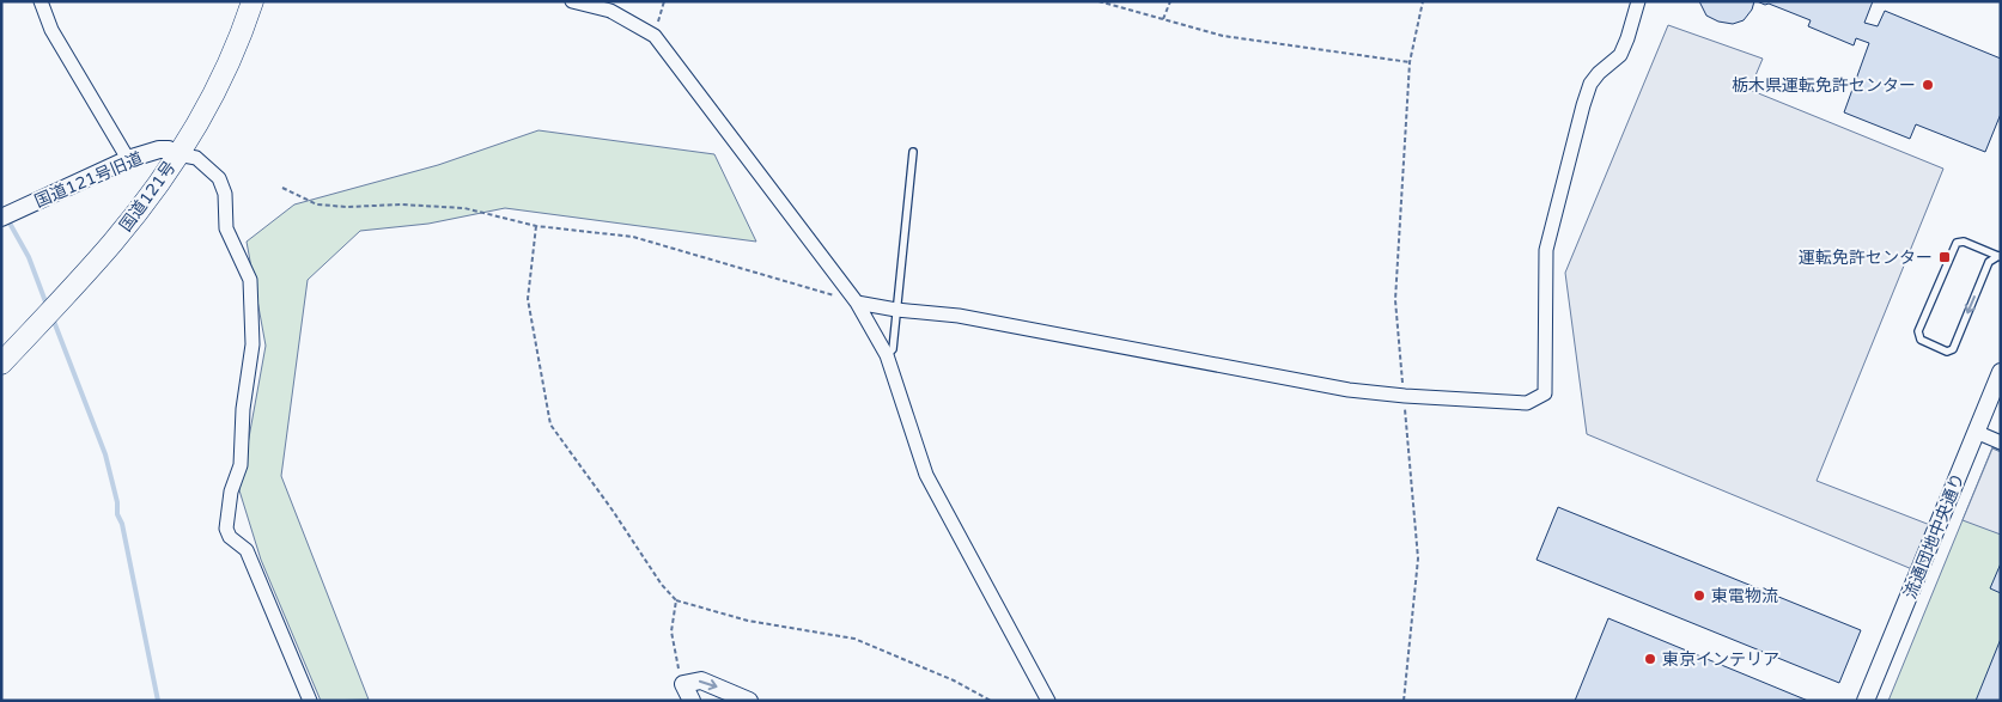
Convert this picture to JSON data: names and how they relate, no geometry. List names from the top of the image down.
{
  "streets": {
    "highway": ["国道121号"],
    "street": ["国道121号旧道", "流通団地中央通り"]
  },
  "crossings": [
    ["国道121号旧道", "国道121号"]
  ],
  "places": {
    "other": ["栃木県運転免許センター", "東電物流", "東京インテリア"],
    "transit": ["運転免許センター"]
  }
}
